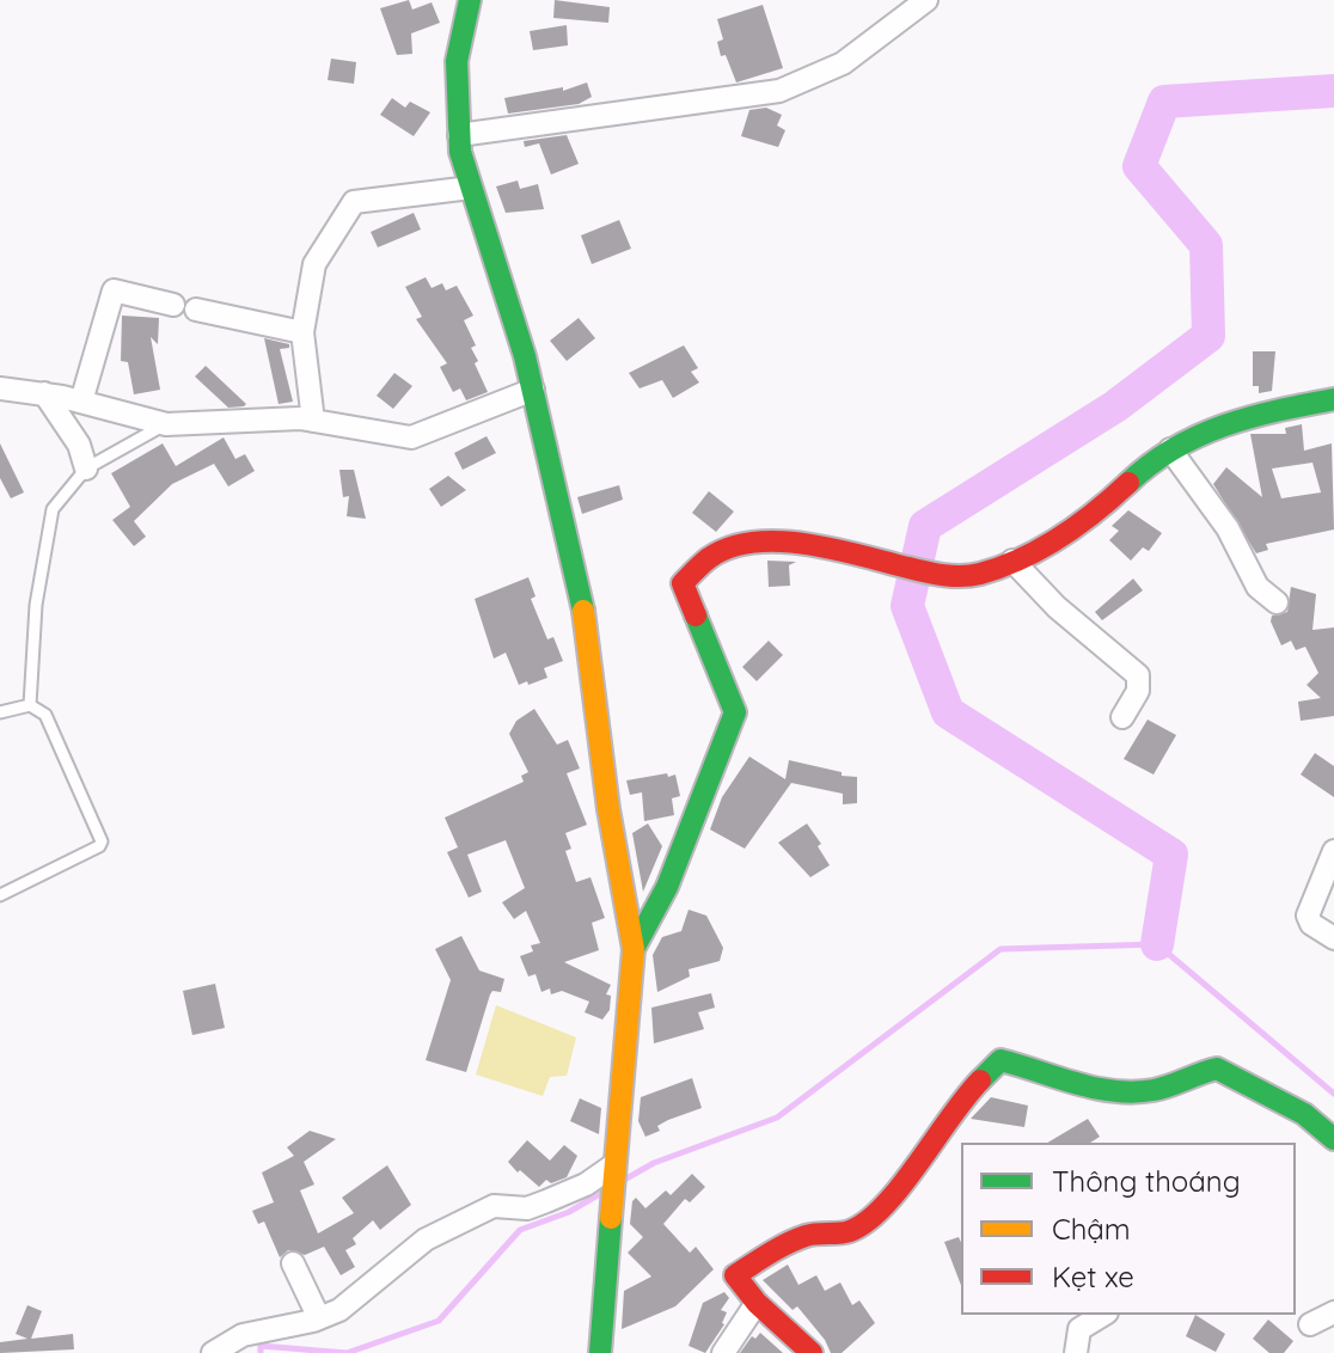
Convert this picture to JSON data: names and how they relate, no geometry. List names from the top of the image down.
{
  "legend": ["Thông thoáng", "Chậm", "Kẹt xe"]
}
